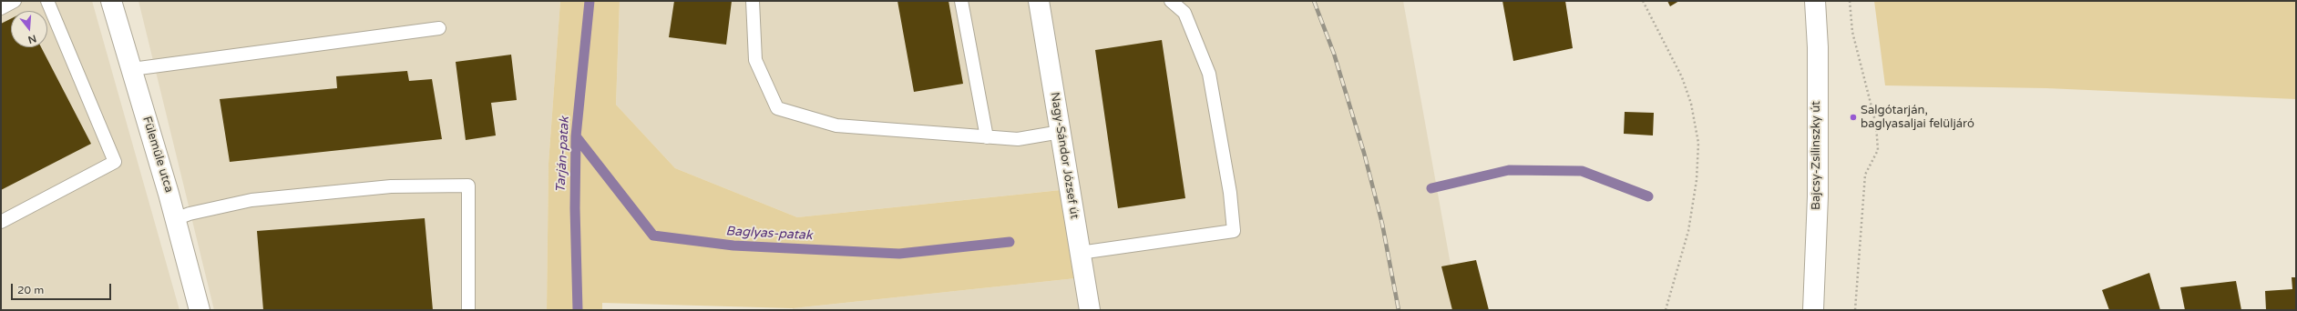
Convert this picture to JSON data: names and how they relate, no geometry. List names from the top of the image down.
{
  "streets": {
    "street": ["Fülemüle utca", "Nagy-Sándor József út", "Bajcsy-Zsilinszky út"]
  },
  "water": ["Tarján-patak", "Baglyas-patak"],
  "places": ["Salgótarján, baglyasaljai felüljáró"],
  "scale_bar": "20 m",
  "north": "bottom"
}
